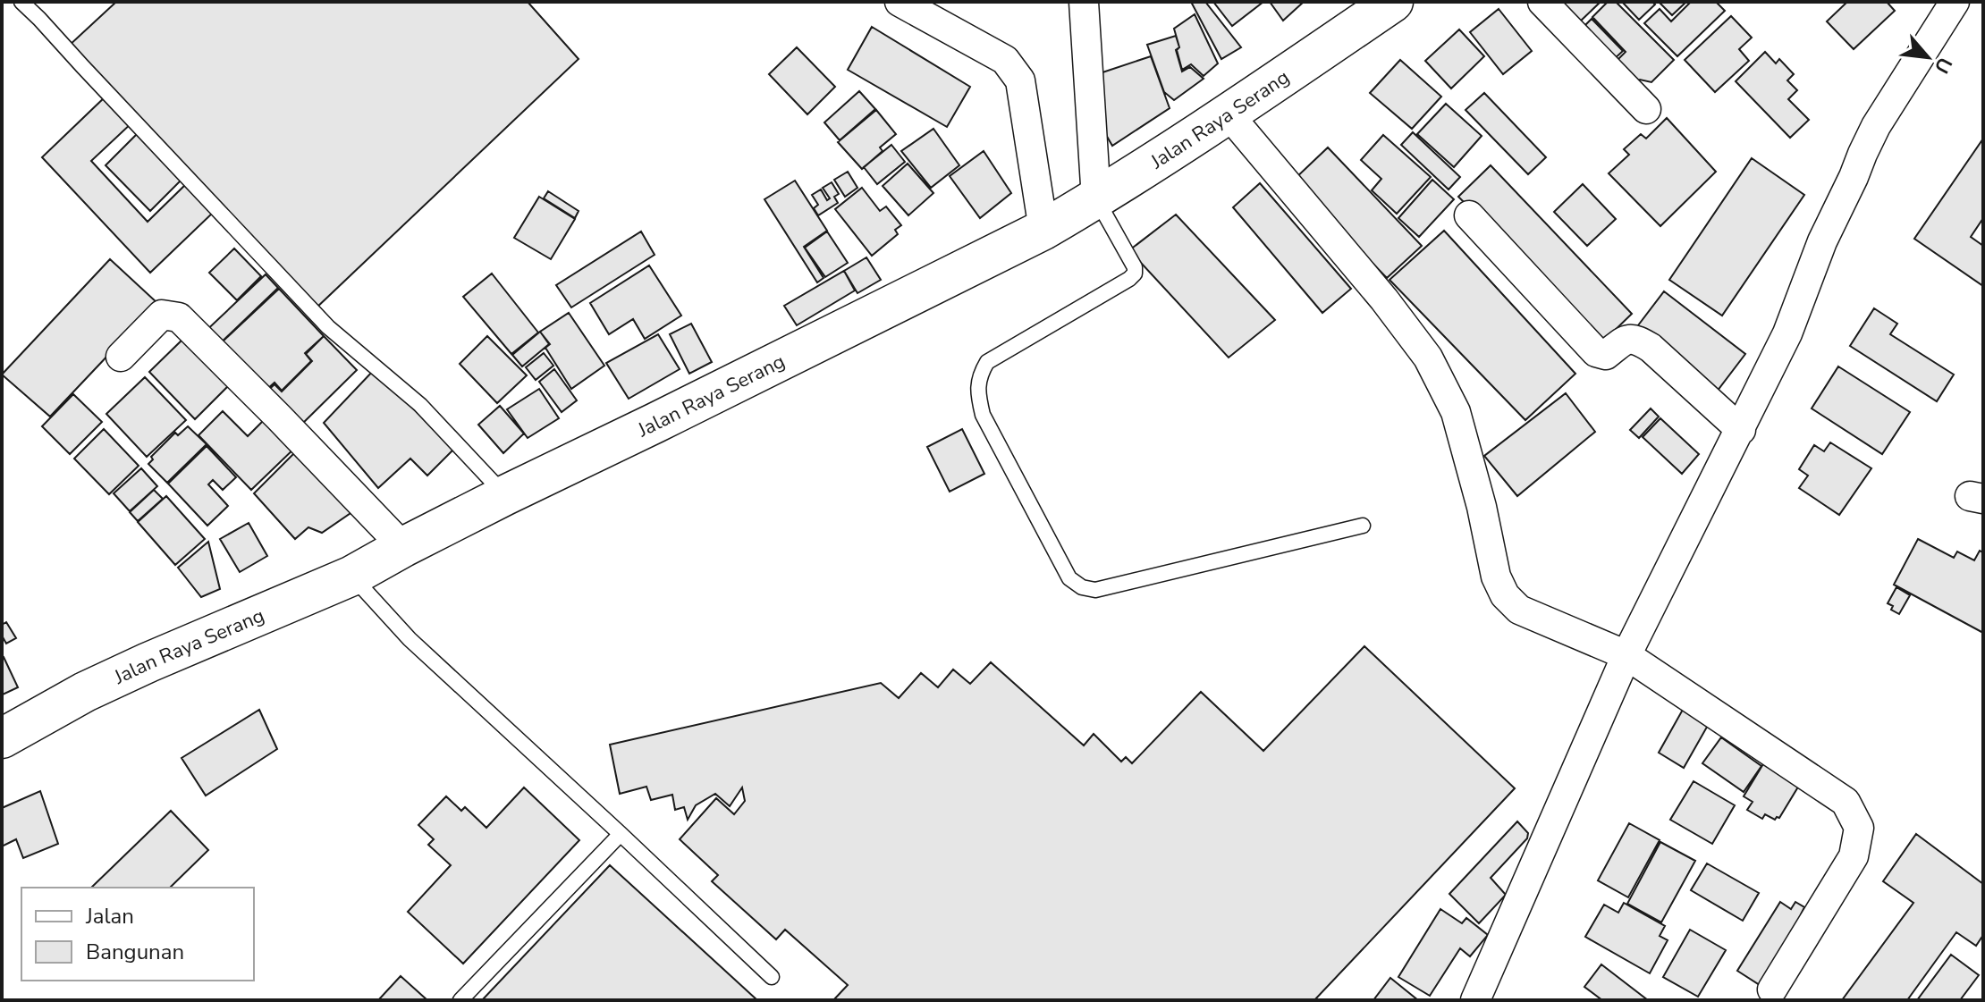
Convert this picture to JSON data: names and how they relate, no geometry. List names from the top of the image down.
{
  "streets": {
    "highway": ["Jalan Raya Serang"]
  },
  "legend": ["Jalan", "Bangunan"],
  "north": "bottom right"
}
